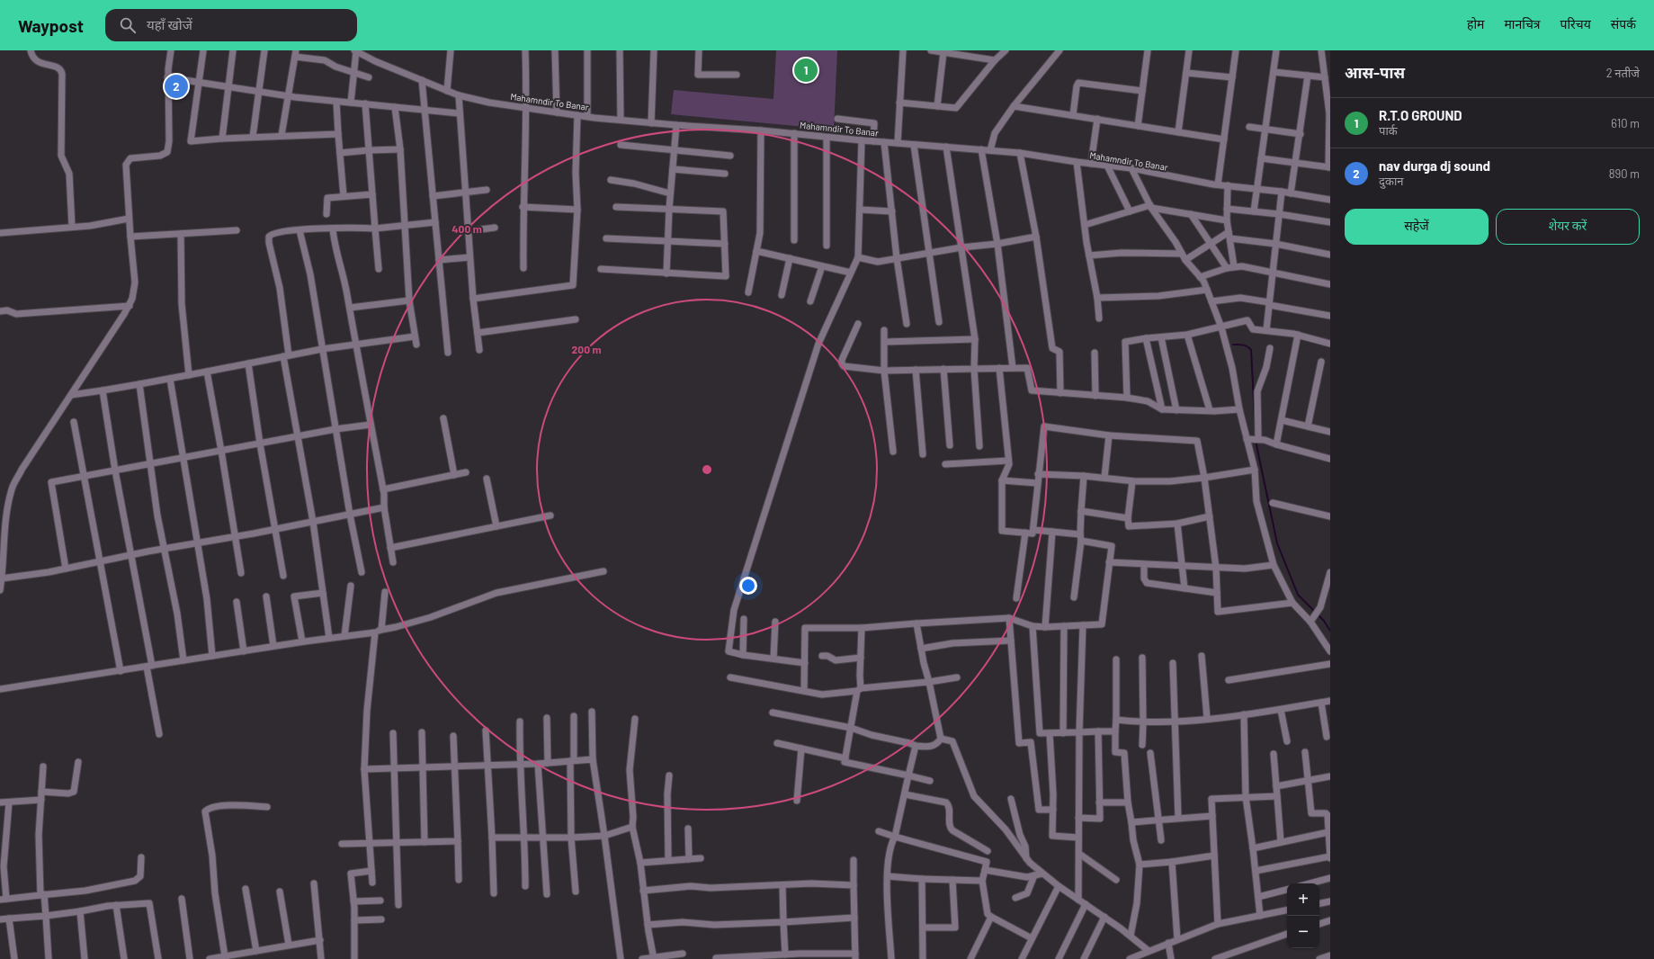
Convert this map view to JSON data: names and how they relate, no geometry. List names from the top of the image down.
{
  "streets": {
    "street": ["Mahamndir To Banar"]
  },
  "page": {
    "header": "Waypost",
    "search": "यहाँ खोजें",
    "nav": [
      "होम",
      "मानचित्र",
      "परिचय",
      "संपर्क"
    ],
    "heading": ["आस-पास", "2 नतीजे"],
    "pins": ["1", "2"],
    "list": [
      {
        "mark": "1",
        "name": "R.T.O GROUND",
        "note": "पार्क",
        "value": "610 m"
      },
      {
        "mark": "2",
        "name": "nav durga dj sound",
        "note": "दुकान",
        "value": "890 m"
      }
    ],
    "buttons": ["सहेजें", "शेयर करें"],
    "map_buttons": ["+", "−"]
  },
  "rings": ["400 m", "200 m"]
}
